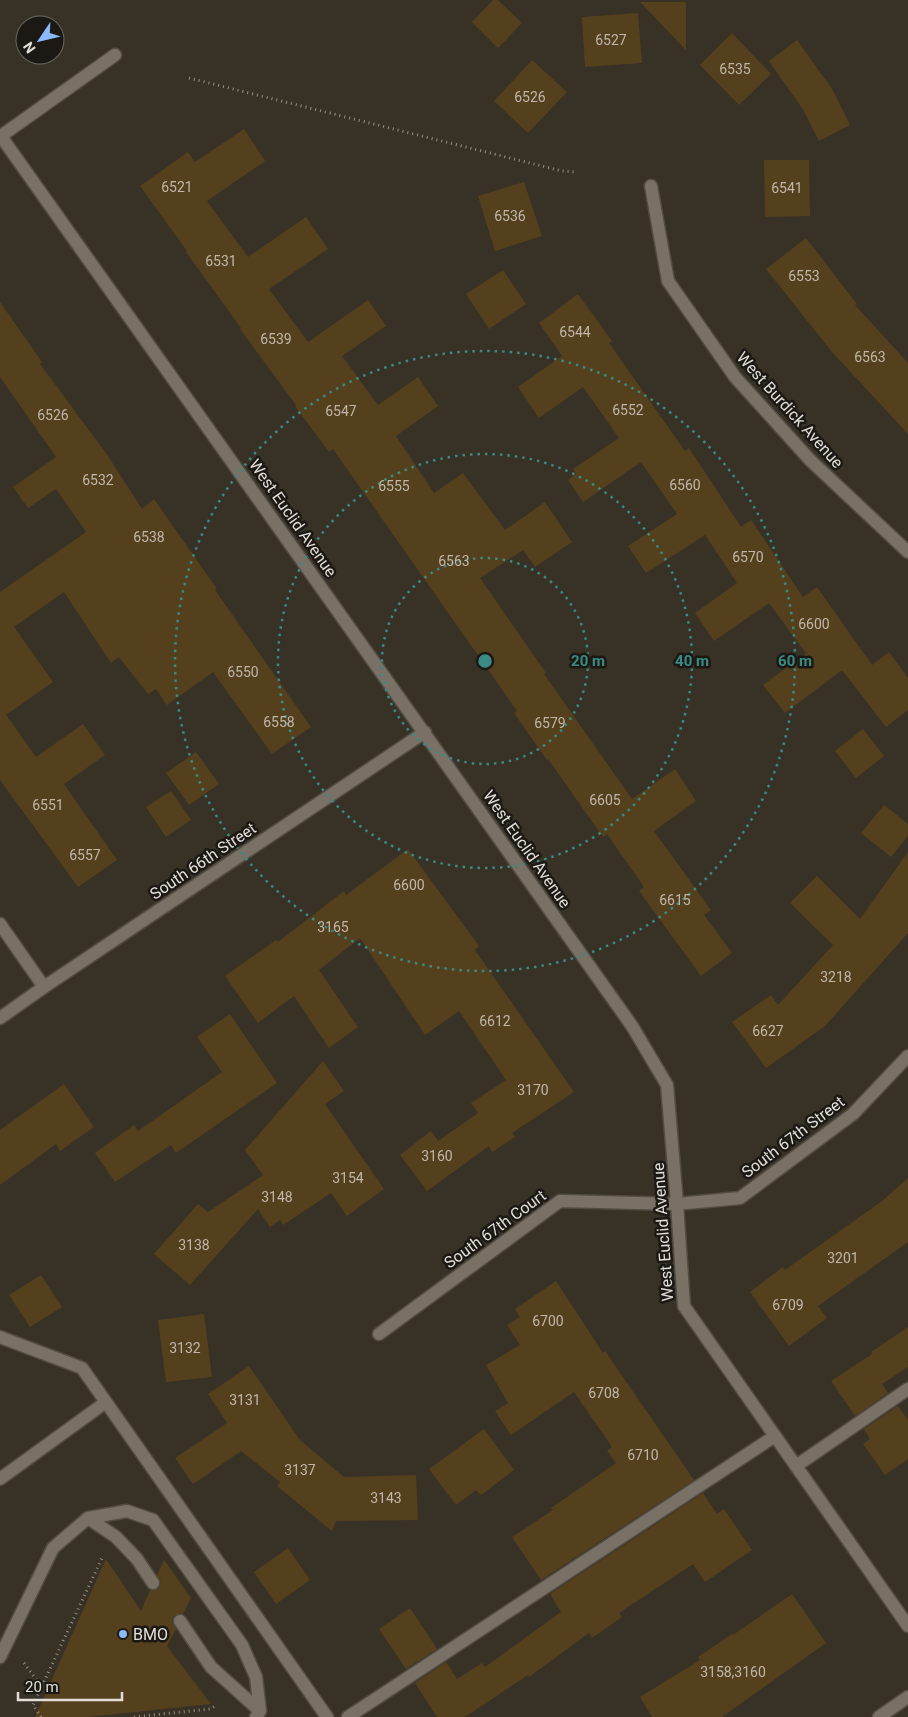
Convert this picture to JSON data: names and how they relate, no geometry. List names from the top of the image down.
{
  "streets": {
    "street": [
      "West Burdick Avenue",
      "West Euclid Avenue",
      "South 66th Street",
      "South 67th Street",
      "South 67th Court"
    ]
  },
  "crossings": [
    ["West Euclid Avenue", "South 66th Street"],
    ["West Euclid Avenue", "South 67th Street"],
    ["West Euclid Avenue", "South 67th Court"],
    ["South 67th Street", "South 67th Court"]
  ],
  "places": ["BMO"],
  "house_numbers": [
    "6527",
    "6535",
    "6526",
    "6521",
    "6541",
    "6536",
    "6531",
    "6553",
    "6544",
    "6539",
    "6563",
    "6552",
    "6547",
    "6526",
    "6532",
    "6560",
    "6555",
    "6538",
    "6570",
    "6563",
    "6600",
    "6550",
    "6558",
    "6579",
    "6605",
    "6551",
    "6557",
    "6600",
    "6615",
    "3165",
    "3218",
    "6612",
    "6627",
    "3170",
    "3160",
    "3154",
    "3148",
    "3138",
    "3201",
    "6709",
    "6700",
    "3132",
    "6708",
    "3131",
    "6710",
    "3137",
    "3143",
    "3158,3160"
  ],
  "scale_bar": "20 m",
  "north": "bottom left",
  "rings": ["20 m", "40 m", "60 m"]
}
